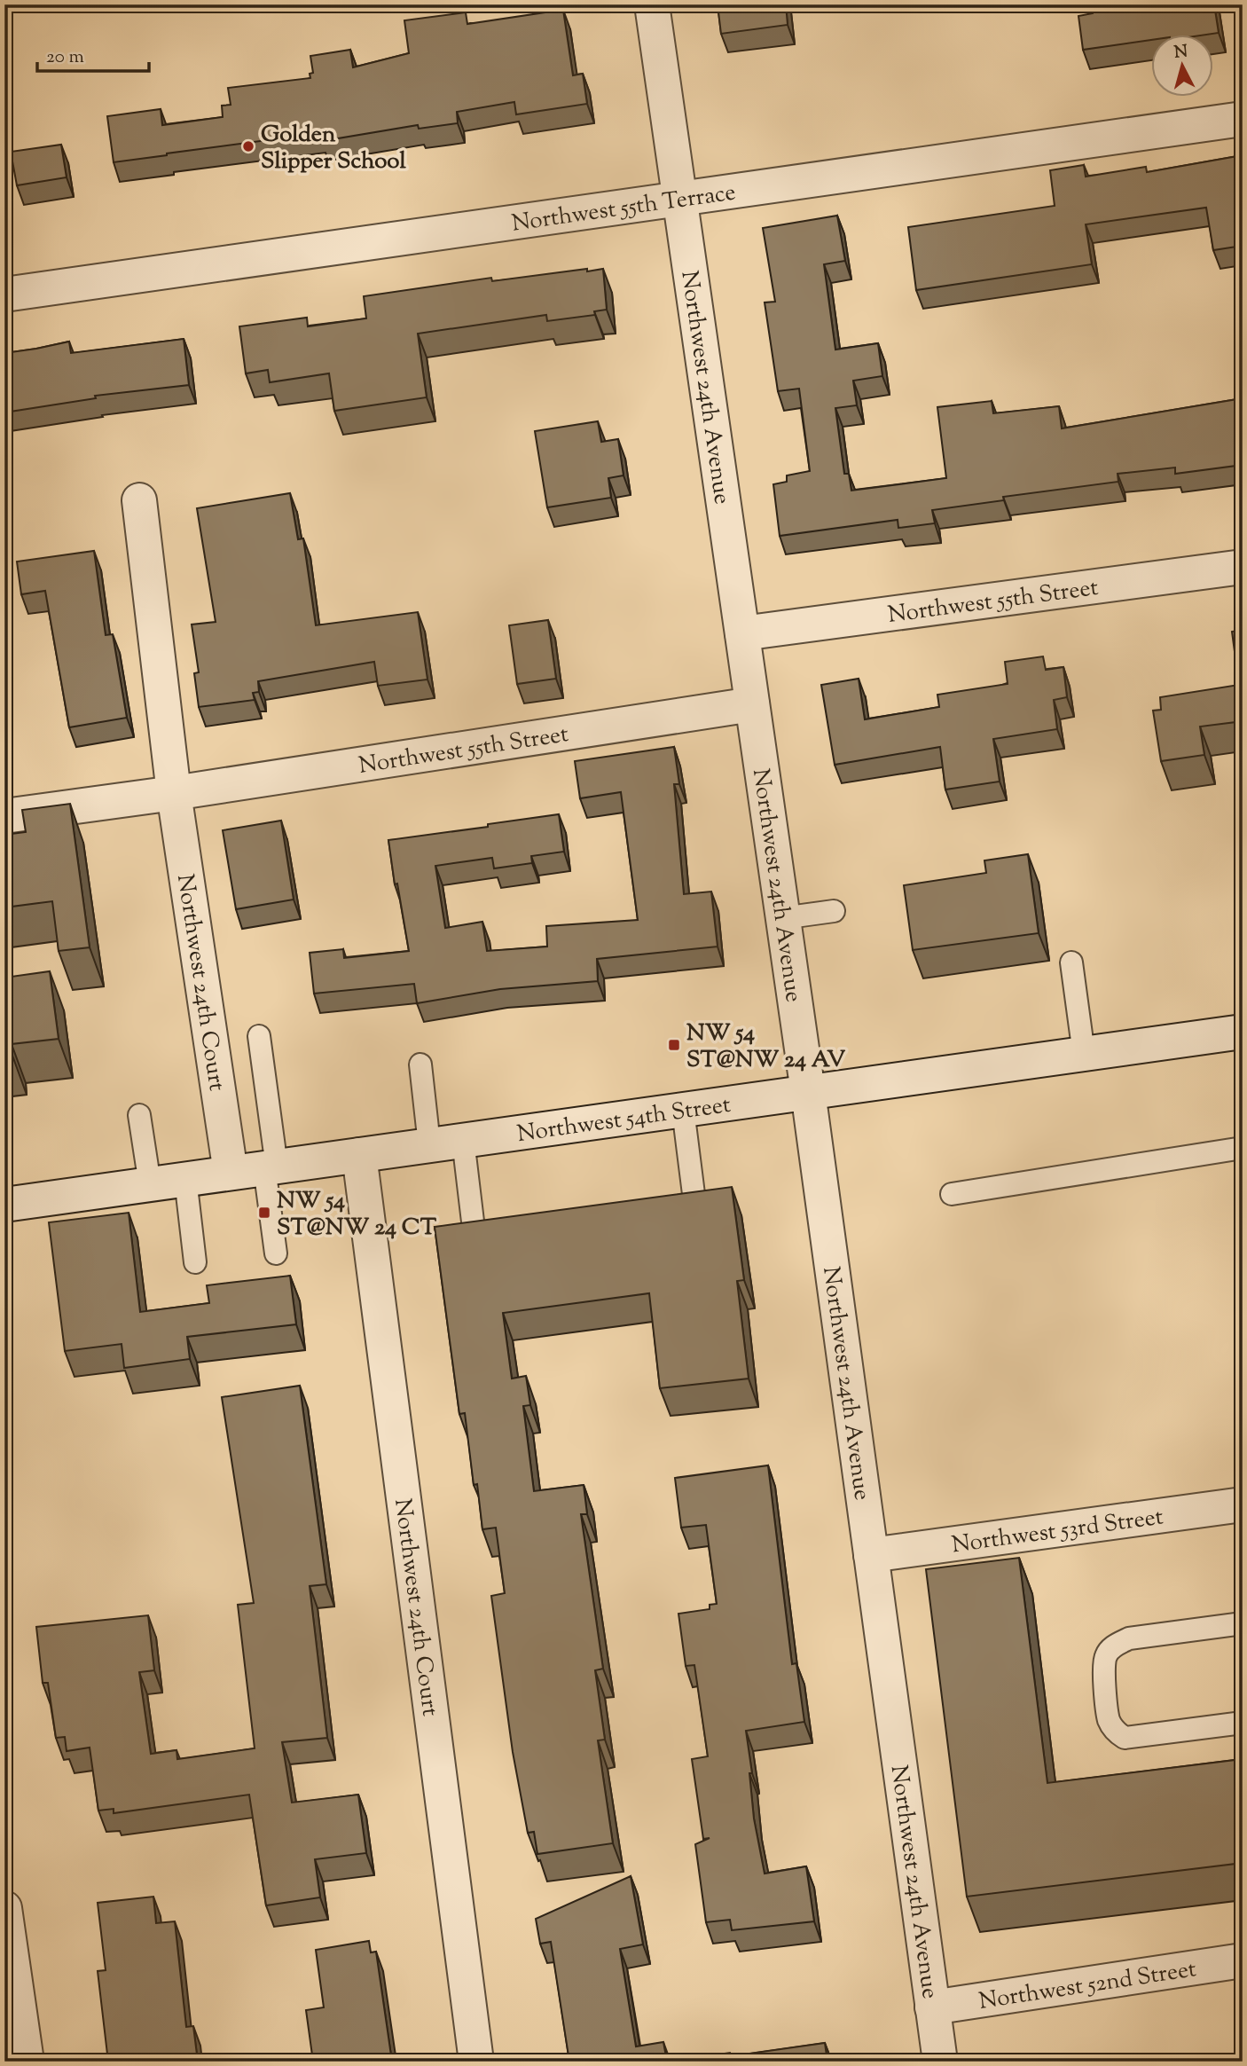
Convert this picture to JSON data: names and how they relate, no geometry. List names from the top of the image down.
{
  "streets": {
    "street": [
      "Northwest 55th Terrace",
      "Northwest 24th Avenue",
      "Northwest 55th Street",
      "Northwest 24th Court",
      "Northwest 54th Street",
      "Northwest 53rd Street",
      "Northwest 52nd Street"
    ]
  },
  "crossings": [
    ["Northwest 55th Terrace", "Northwest 24th Avenue"],
    ["Northwest 24th Avenue", "Northwest 55th Street"],
    ["Northwest 24th Avenue", "Northwest 54th Street"],
    ["Northwest 24th Avenue", "Northwest 53rd Street"],
    ["Northwest 24th Avenue", "Northwest 52nd Street"],
    ["Northwest 55th Street", "Northwest 24th Court"],
    ["Northwest 24th Court", "Northwest 54th Street"]
  ],
  "places": {
    "other": ["Golden Slipper School"],
    "transit": ["NW 54 ST@NW 24 AV", "NW 54 ST@NW 24 CT"]
  },
  "scale_bar": "20 m",
  "north": "top"
}
